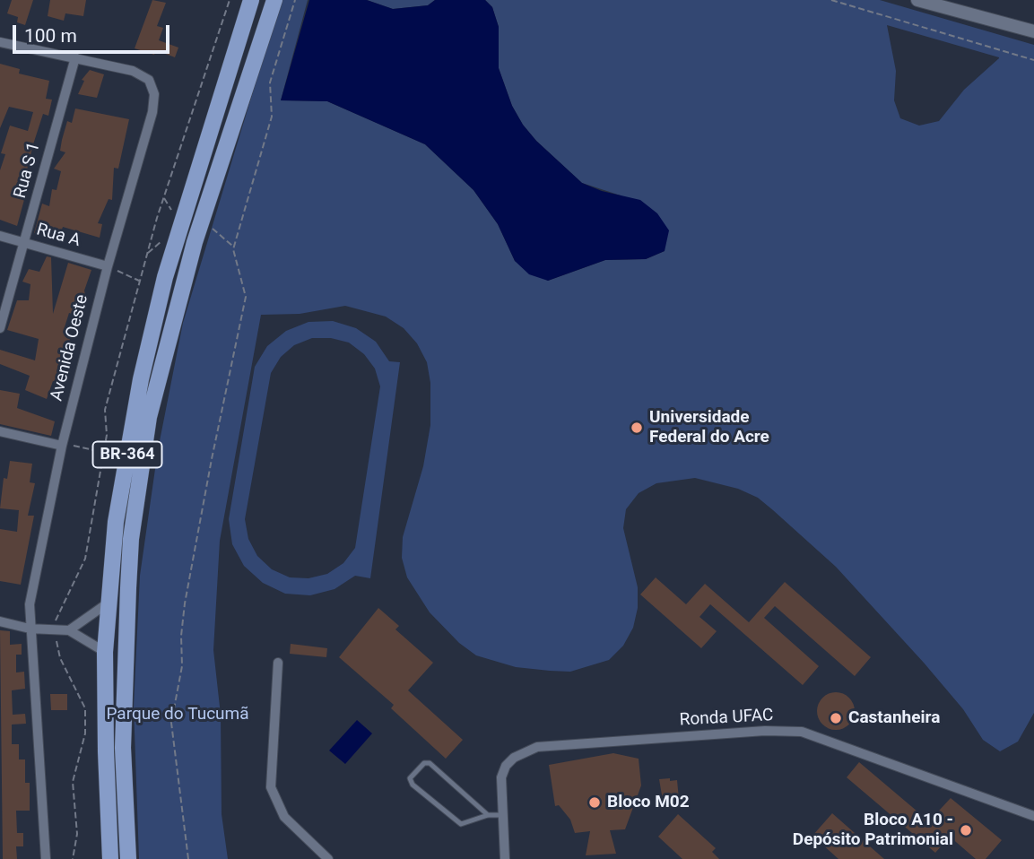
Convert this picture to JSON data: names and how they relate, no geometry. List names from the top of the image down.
{
  "streets": {
    "main road": ["BR-364"],
    "street": [
      "Rua S 1",
      "Rua A",
      "Avenida Oeste",
      "Ronda UFAC"
    ]
  },
  "crossings": [
    ["Rua S 1", "Rua A"],
    ["Rua S 1", "Avenida Oeste"],
    ["Rua A", "Avenida Oeste"]
  ],
  "parks": ["Parque do Tucumã"],
  "places": [
    "Universidade Federal do Acre",
    "Castanheira",
    "Bloco M02",
    "Bloco A10 - Depósito Patrimonial"
  ],
  "scale_bar": "100 m"
}
